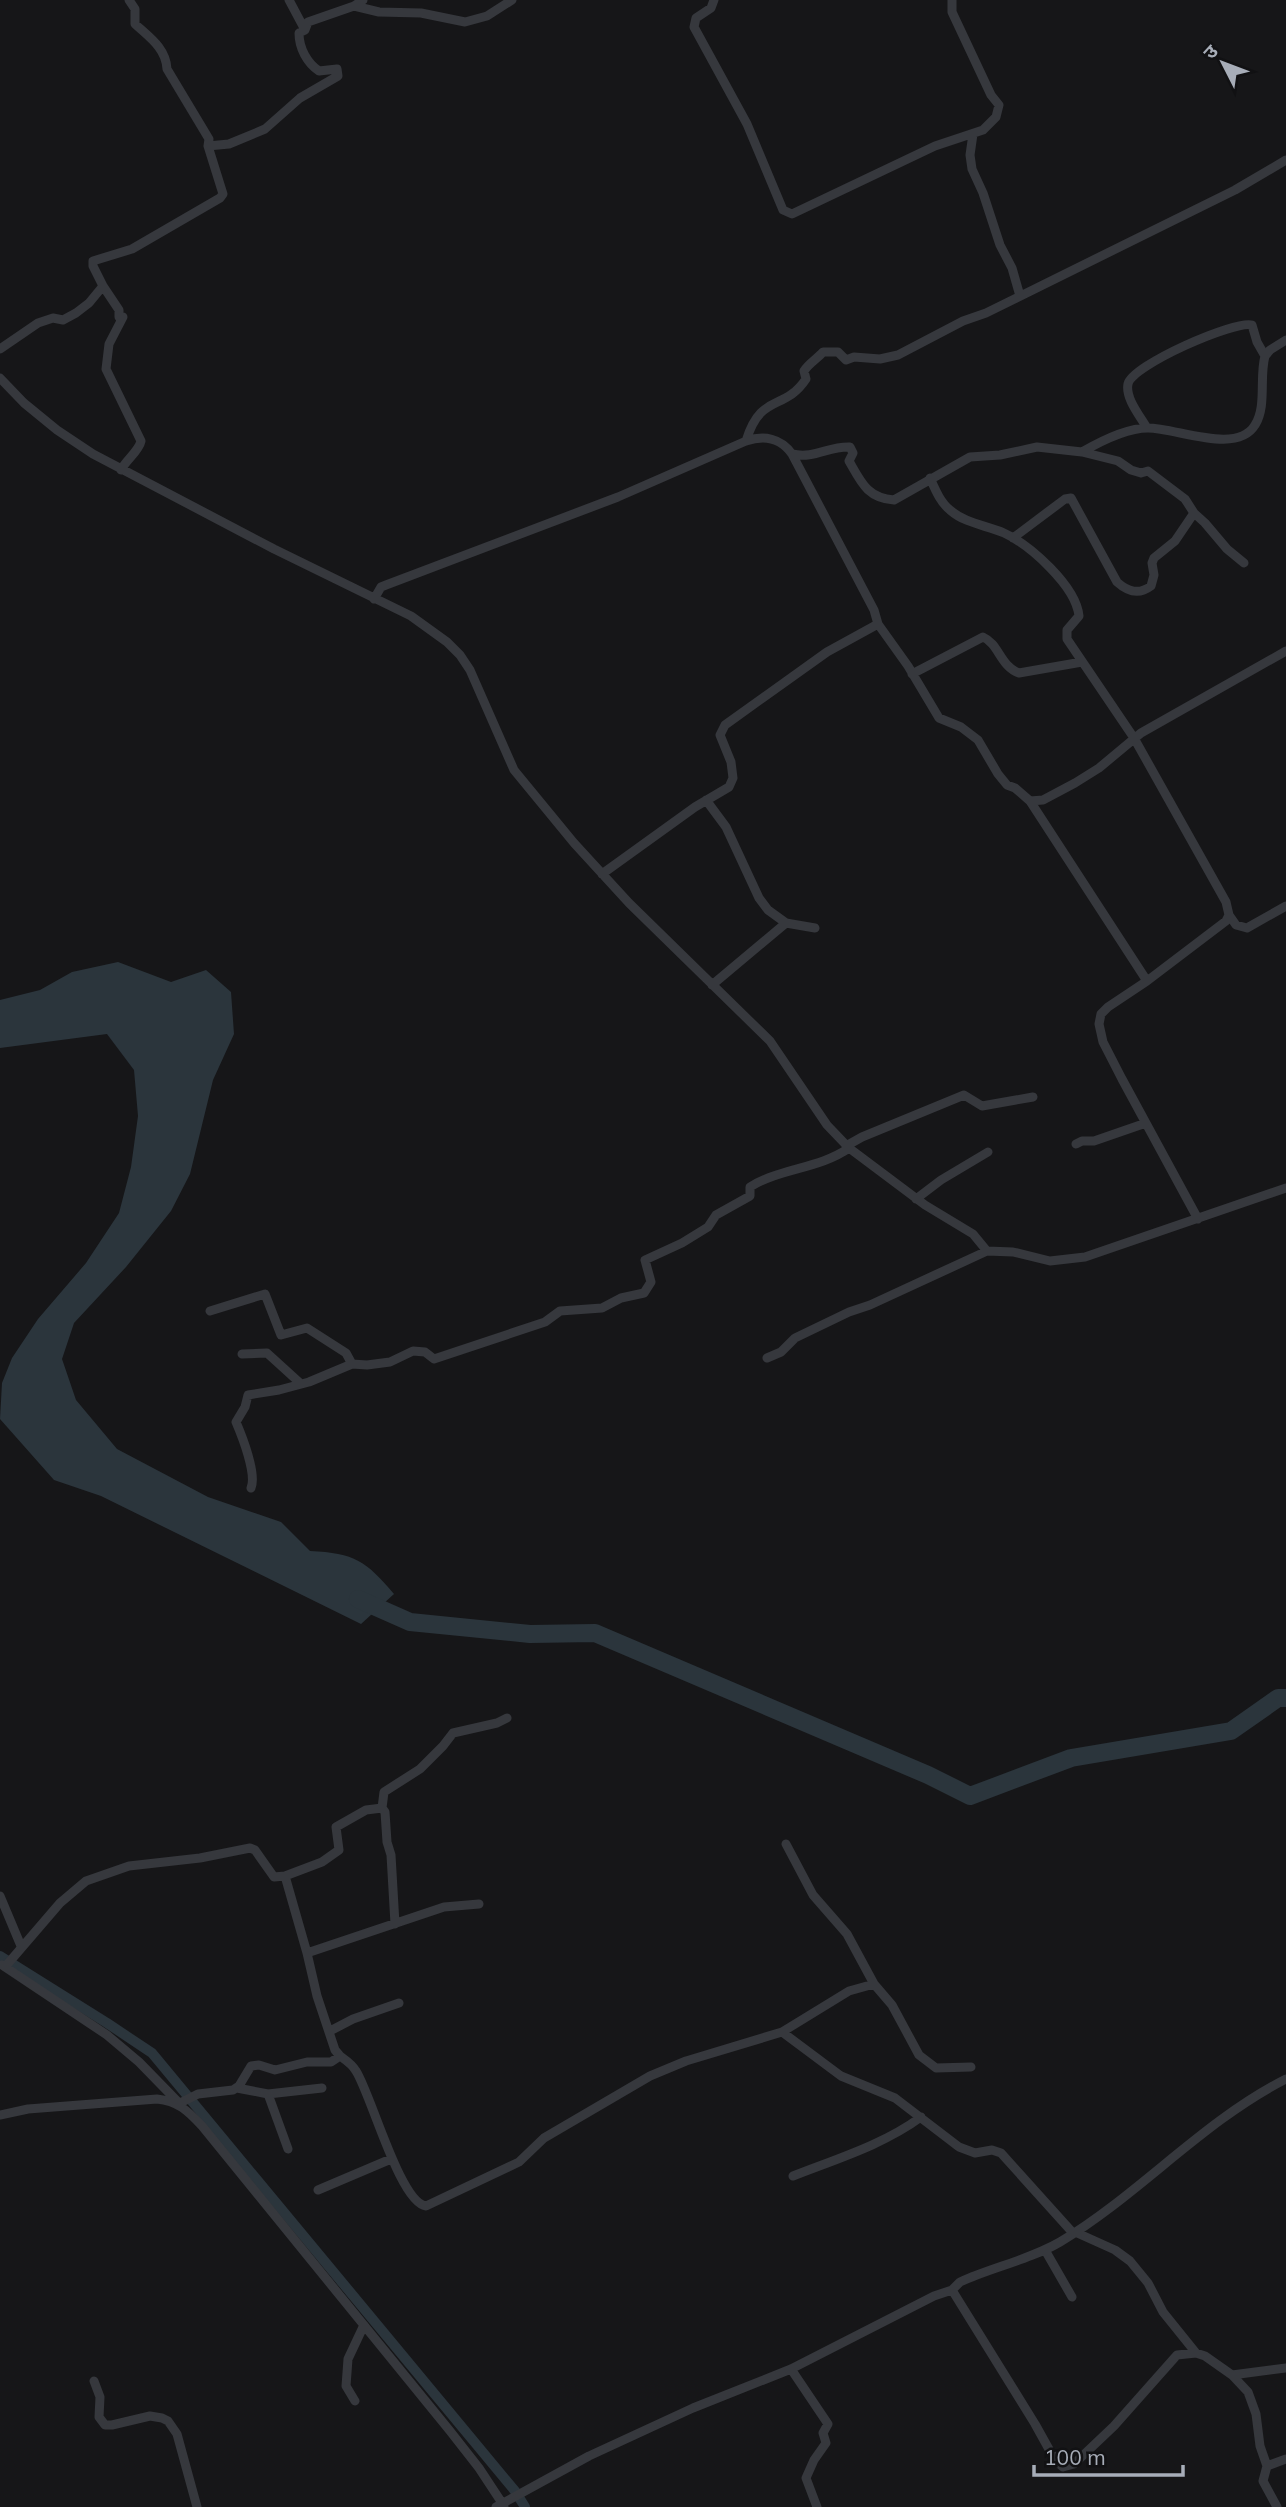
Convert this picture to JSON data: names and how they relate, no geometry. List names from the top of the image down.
{
  "scale_bar": "100 m",
  "north": "top left"
}
